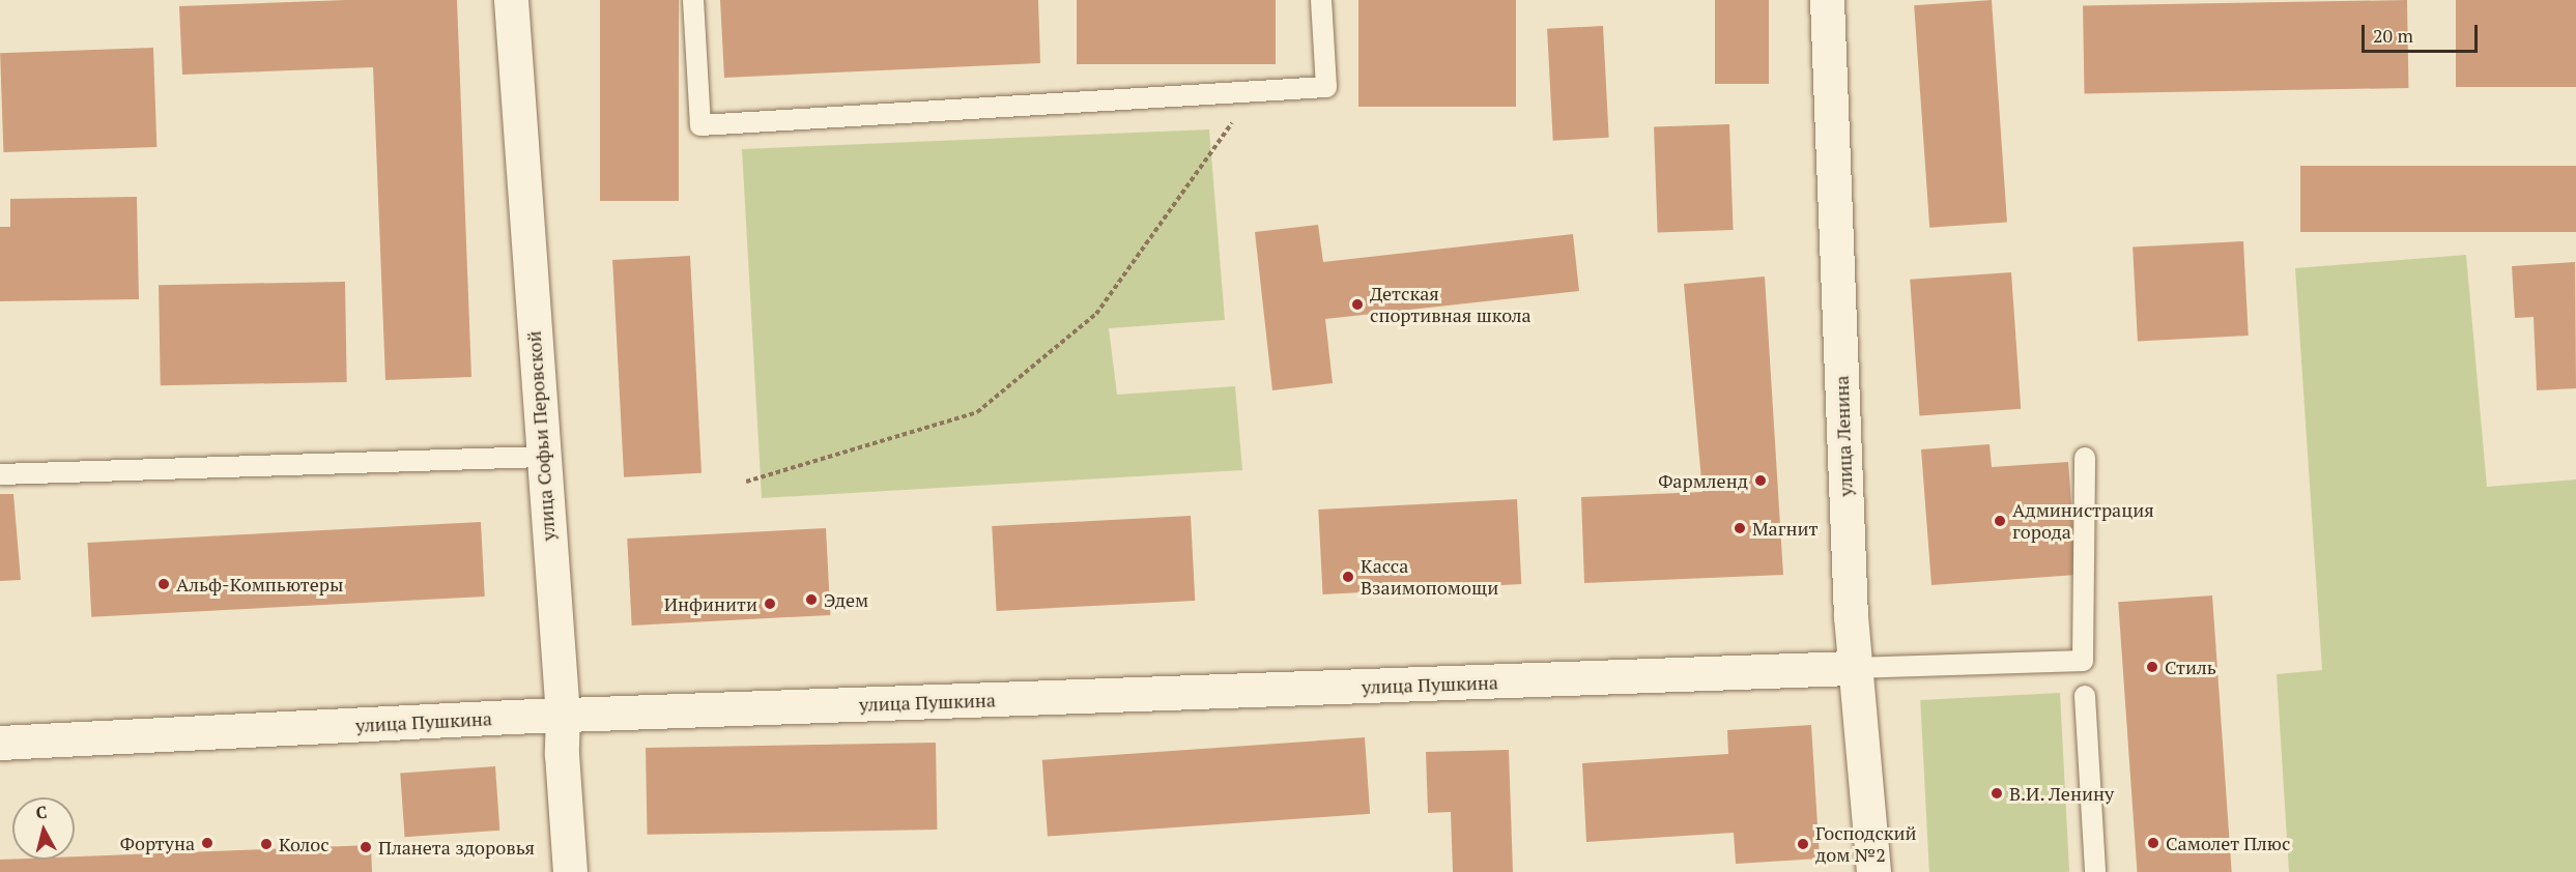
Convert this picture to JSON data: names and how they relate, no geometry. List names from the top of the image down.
{
  "streets": {
    "street": ["улица Софьи Перовской", "улица Ленина", "улица Пушкина"]
  },
  "crossings": [
    ["улица Софьи Перовской", "улица Пушкина"],
    ["улица Ленина", "улица Пушкина"]
  ],
  "places": [
    "Детская спортивная школа",
    "Фармленд",
    "Администрация города",
    "Магнит",
    "Касса Взаимопомощи",
    "Альф-Компьютеры",
    "Эдем",
    "Инфинити",
    "Стиль",
    "В.И. Ленину",
    "Фортуна",
    "Самолет Плюс",
    "Колос",
    "Господский дом №2",
    "Планета здоровья"
  ],
  "scale_bar": "20 m",
  "north": "top"
}
